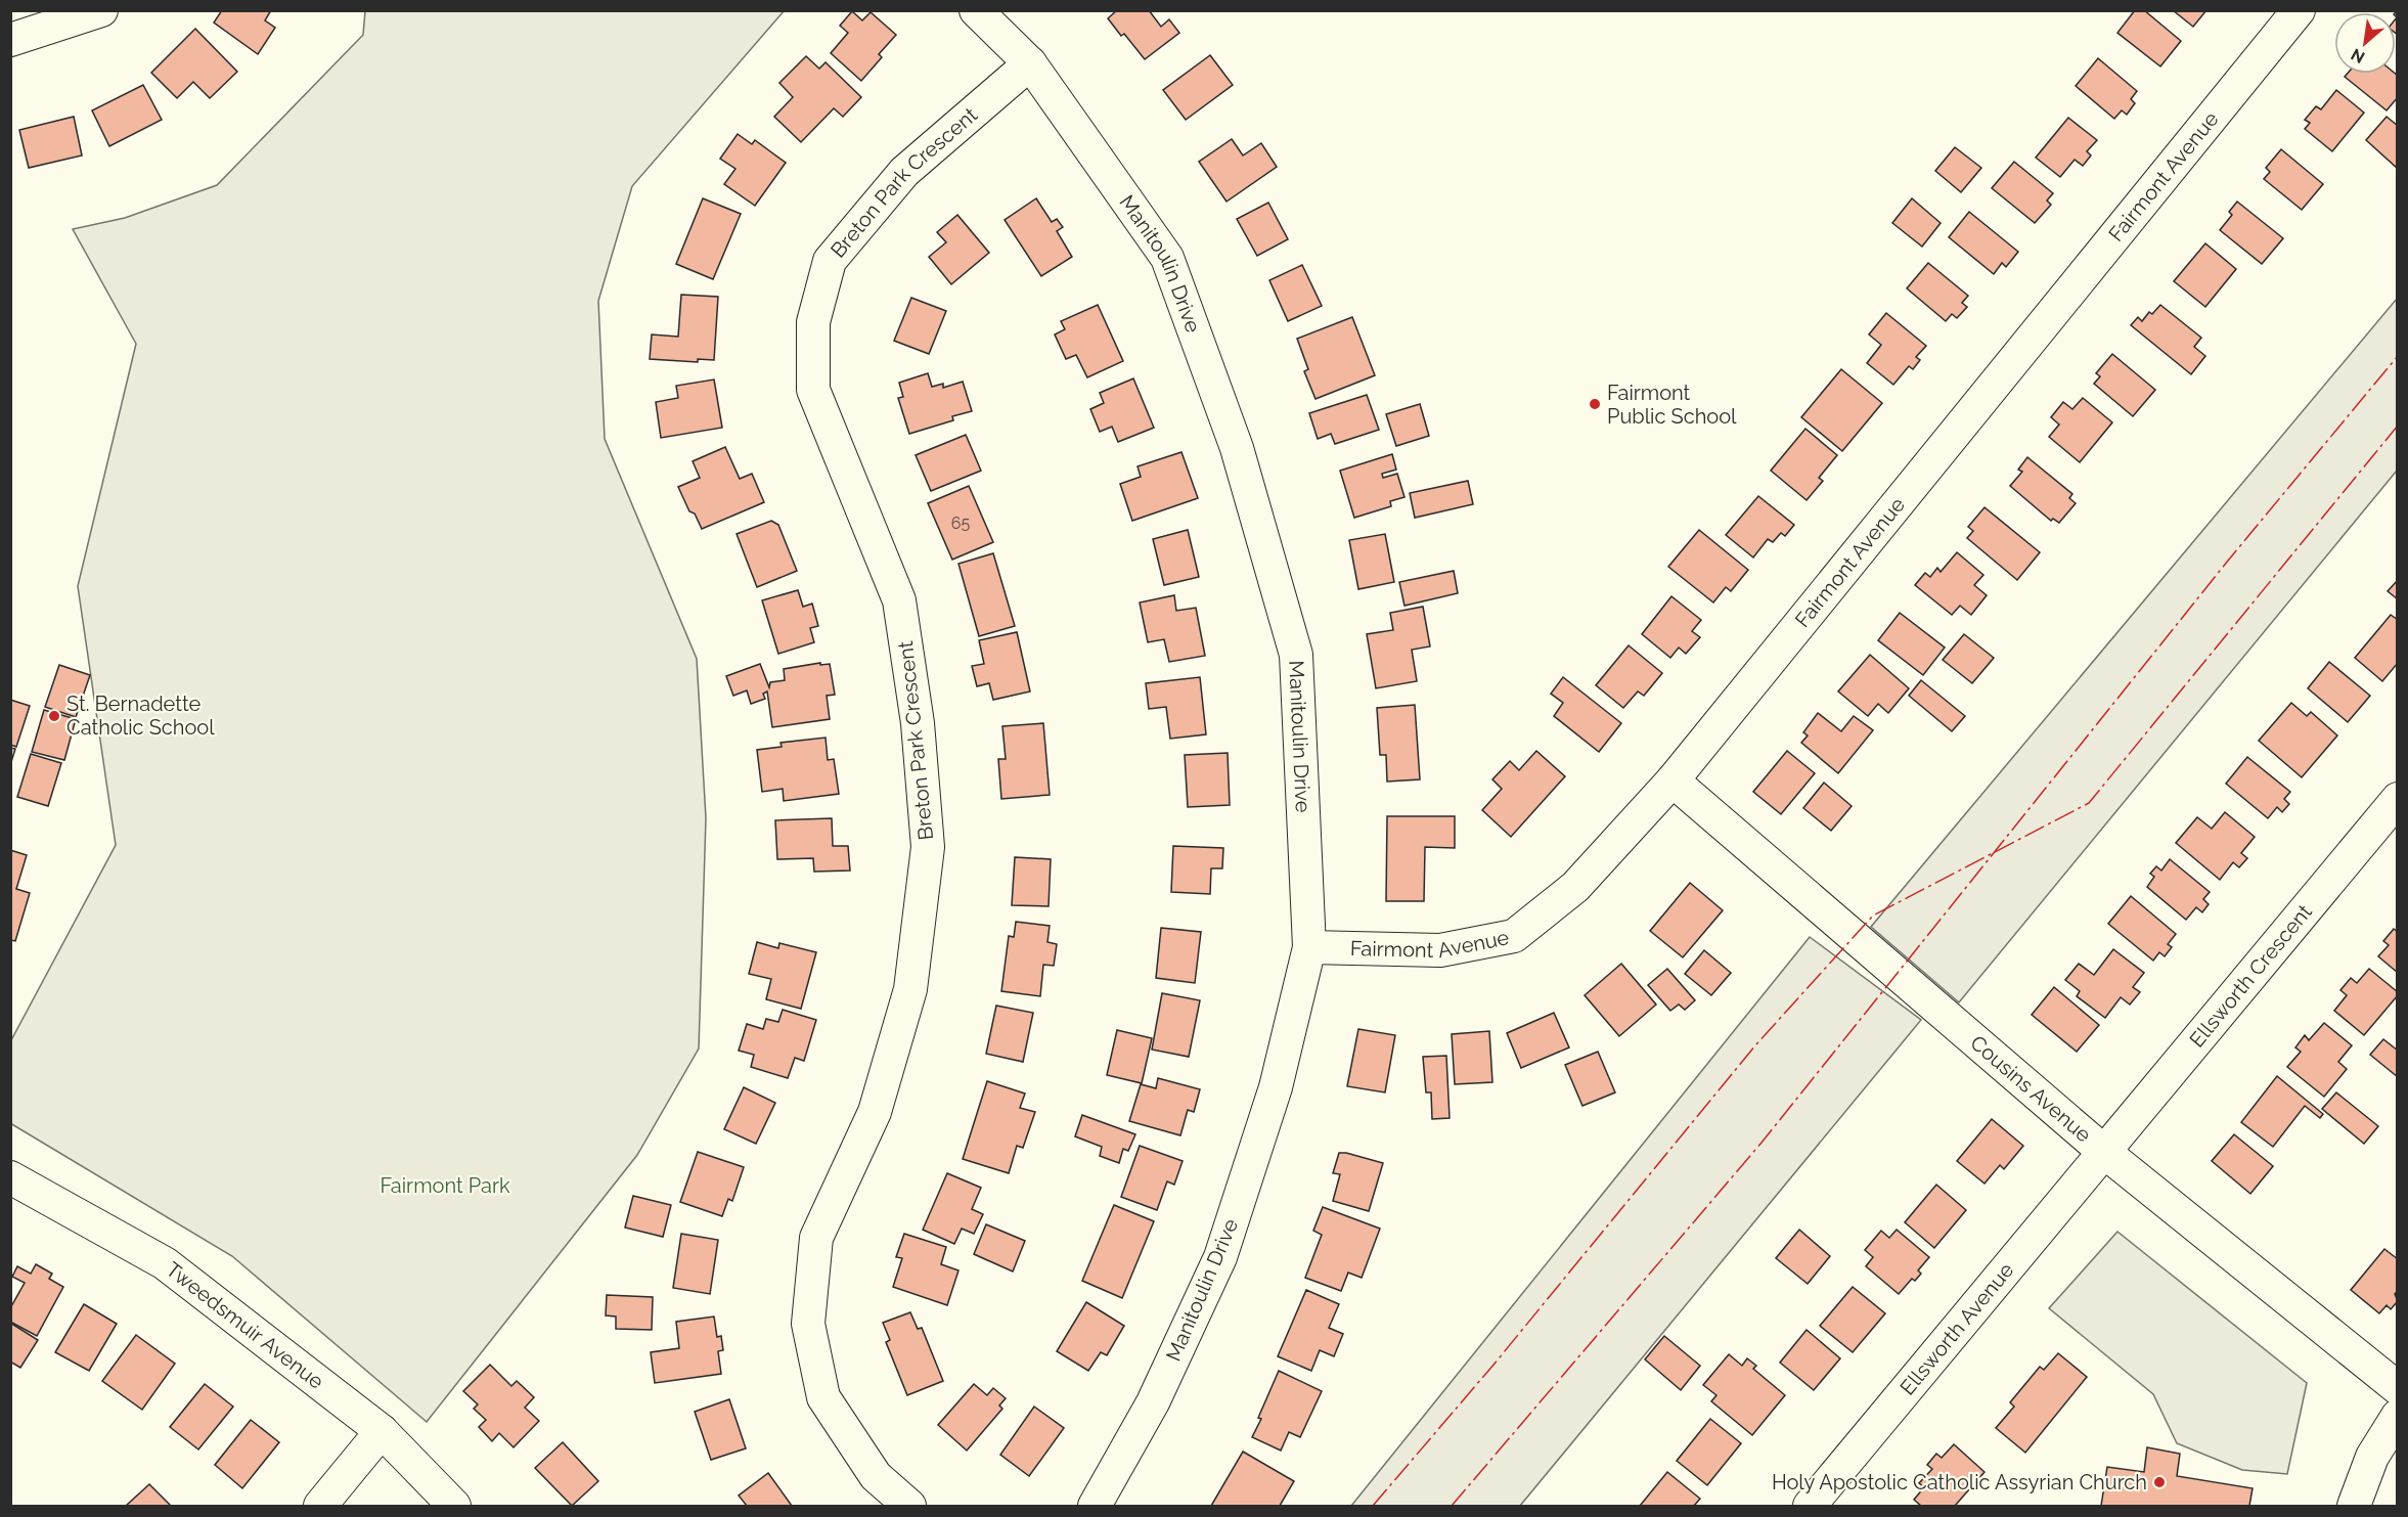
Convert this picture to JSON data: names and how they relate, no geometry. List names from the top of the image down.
{
  "streets": {
    "street": [
      "Fairmont Avenue",
      "Breton Park Crescent",
      "Manitoulin Drive",
      "Ellsworth Crescent",
      "Cousins Avenue",
      "Tweedsmuir Avenue",
      "Ellsworth Avenue"
    ]
  },
  "crossings": [
    ["Fairmont Avenue", "Manitoulin Drive"],
    ["Fairmont Avenue", "Cousins Avenue"],
    ["Breton Park Crescent", "Manitoulin Drive"],
    ["Ellsworth Crescent", "Cousins Avenue"],
    ["Ellsworth Crescent", "Ellsworth Avenue"],
    ["Cousins Avenue", "Ellsworth Avenue"]
  ],
  "parks": ["Fairmont Park"],
  "places": ["Fairmont Public School", "St. Bernadette Catholic School", "Holy Apostolic Catholic Assyrian Church"],
  "house_numbers": ["65"],
  "north": "bottom left"
}
